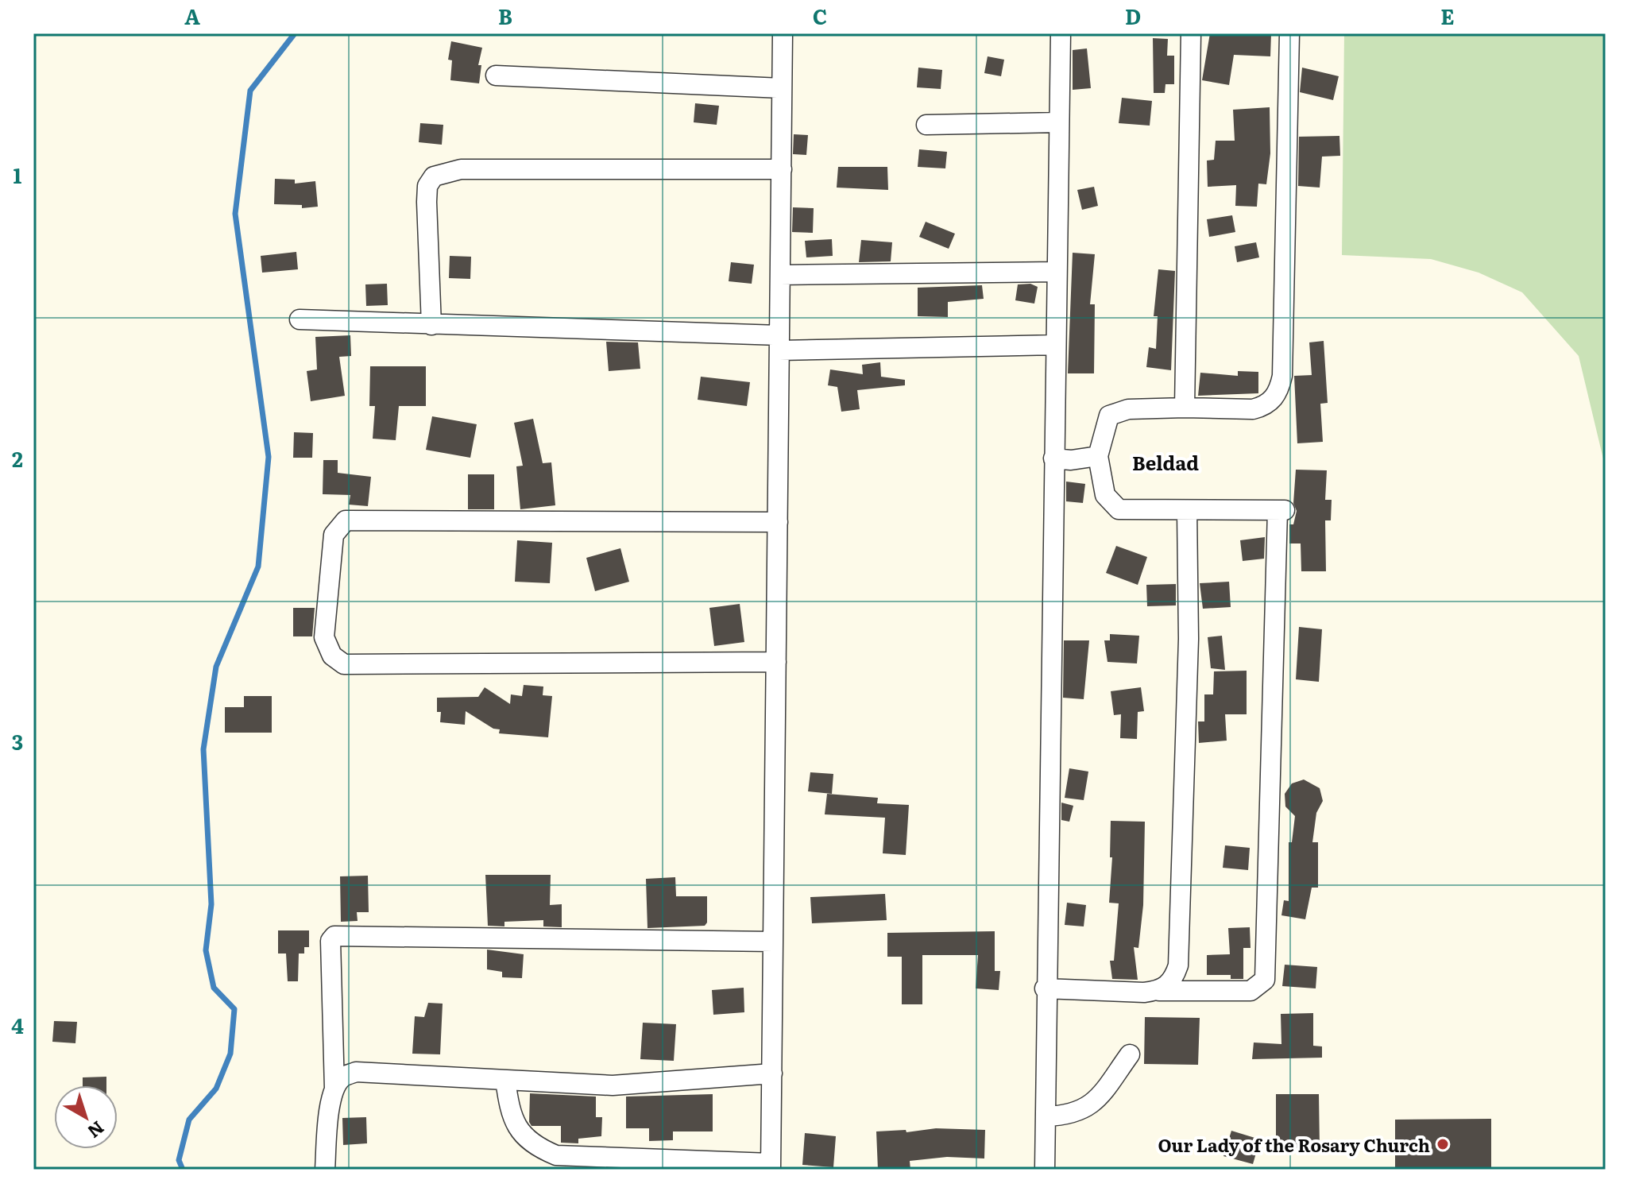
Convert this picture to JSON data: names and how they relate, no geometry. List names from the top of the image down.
{
  "districts": ["Beldad"],
  "places": ["Our Lady of the Rosary Church"],
  "north": "bottom right",
  "grid": {
    "columns": [
      "A",
      "B",
      "C",
      "D",
      "E"
    ],
    "rows": [
      "1",
      "2",
      "3",
      "4"
    ]
  }
}
